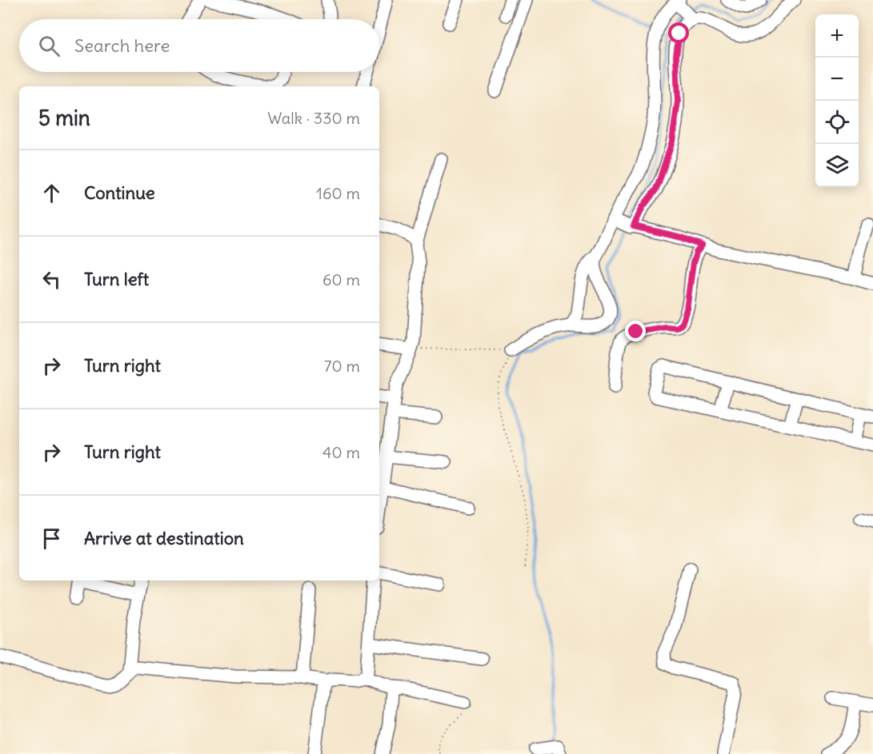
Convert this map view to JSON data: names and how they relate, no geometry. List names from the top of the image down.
{
  "page": {
    "map_buttons": ["+", "−"],
    "search": "Search here",
    "heading": ["5 min", "Walk · 330 m"],
    "list": [
      ["Continue", "160 m"],
      ["Turn left", "60 m"],
      ["Turn right", "70 m"],
      ["Turn right", "40 m"],
      "Arrive at destination"
    ]
  }
}
